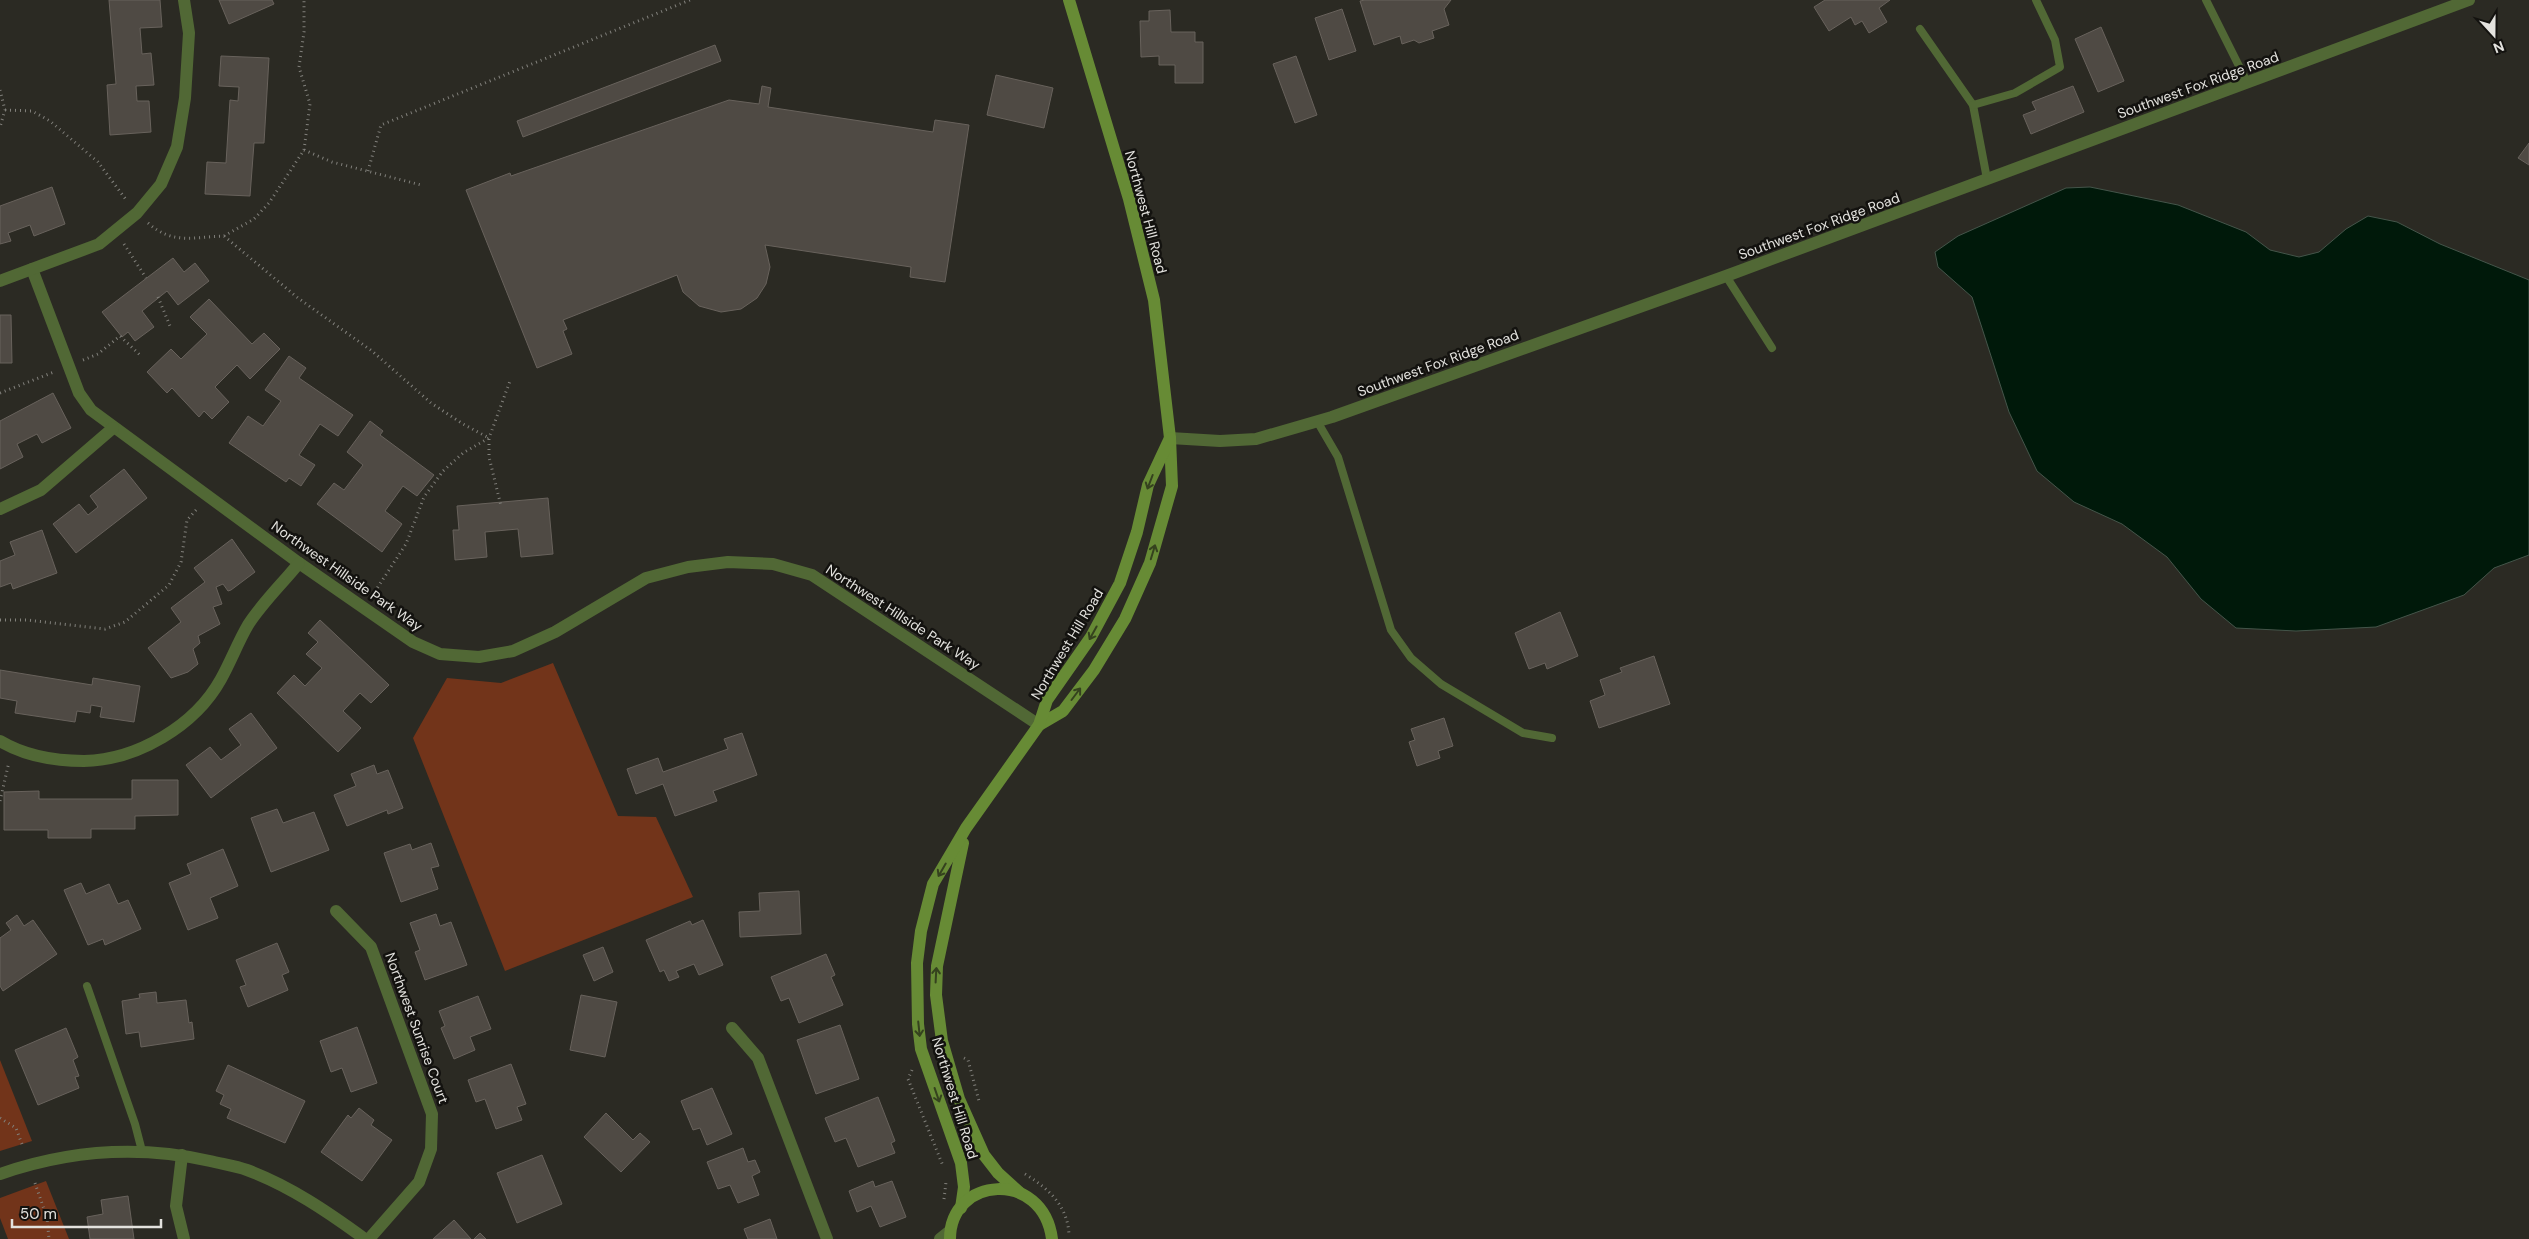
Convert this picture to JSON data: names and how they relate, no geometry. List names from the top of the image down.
{
  "streets": {
    "main road": ["Northwest Hill Road"],
    "street": ["Southwest Fox Ridge Road", "Northwest Hillside Park Way", "Northwest Sunrise Court"]
  },
  "crossings": [
    ["Southwest Fox Ridge Road", "Northwest Hill Road"],
    ["Northwest Hill Road", "Northwest Hillside Park Way"]
  ],
  "scale_bar": "50 m",
  "north": "bottom"
}
